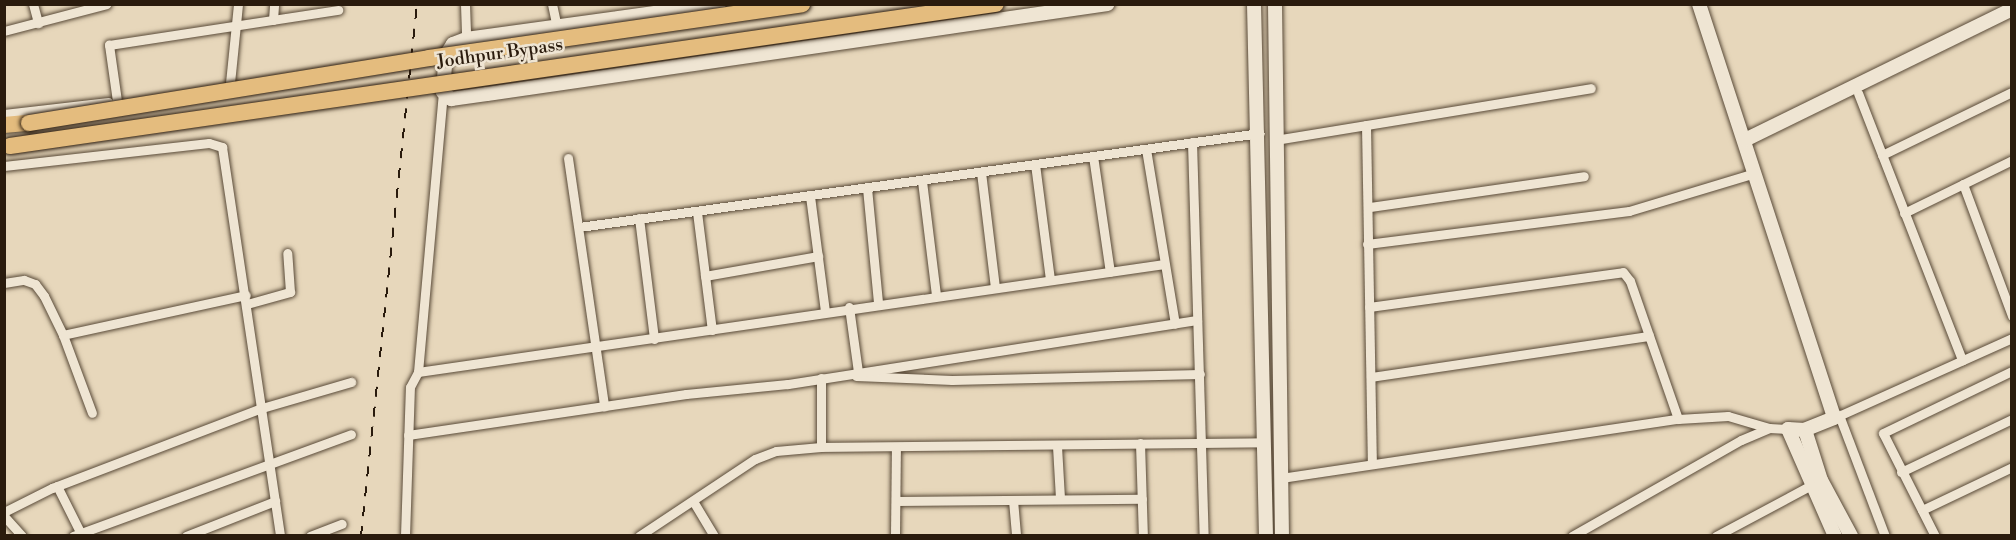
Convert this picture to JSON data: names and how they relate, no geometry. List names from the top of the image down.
{
  "streets": {
    "highway": ["Jodhpur Bypass"]
  }
}
